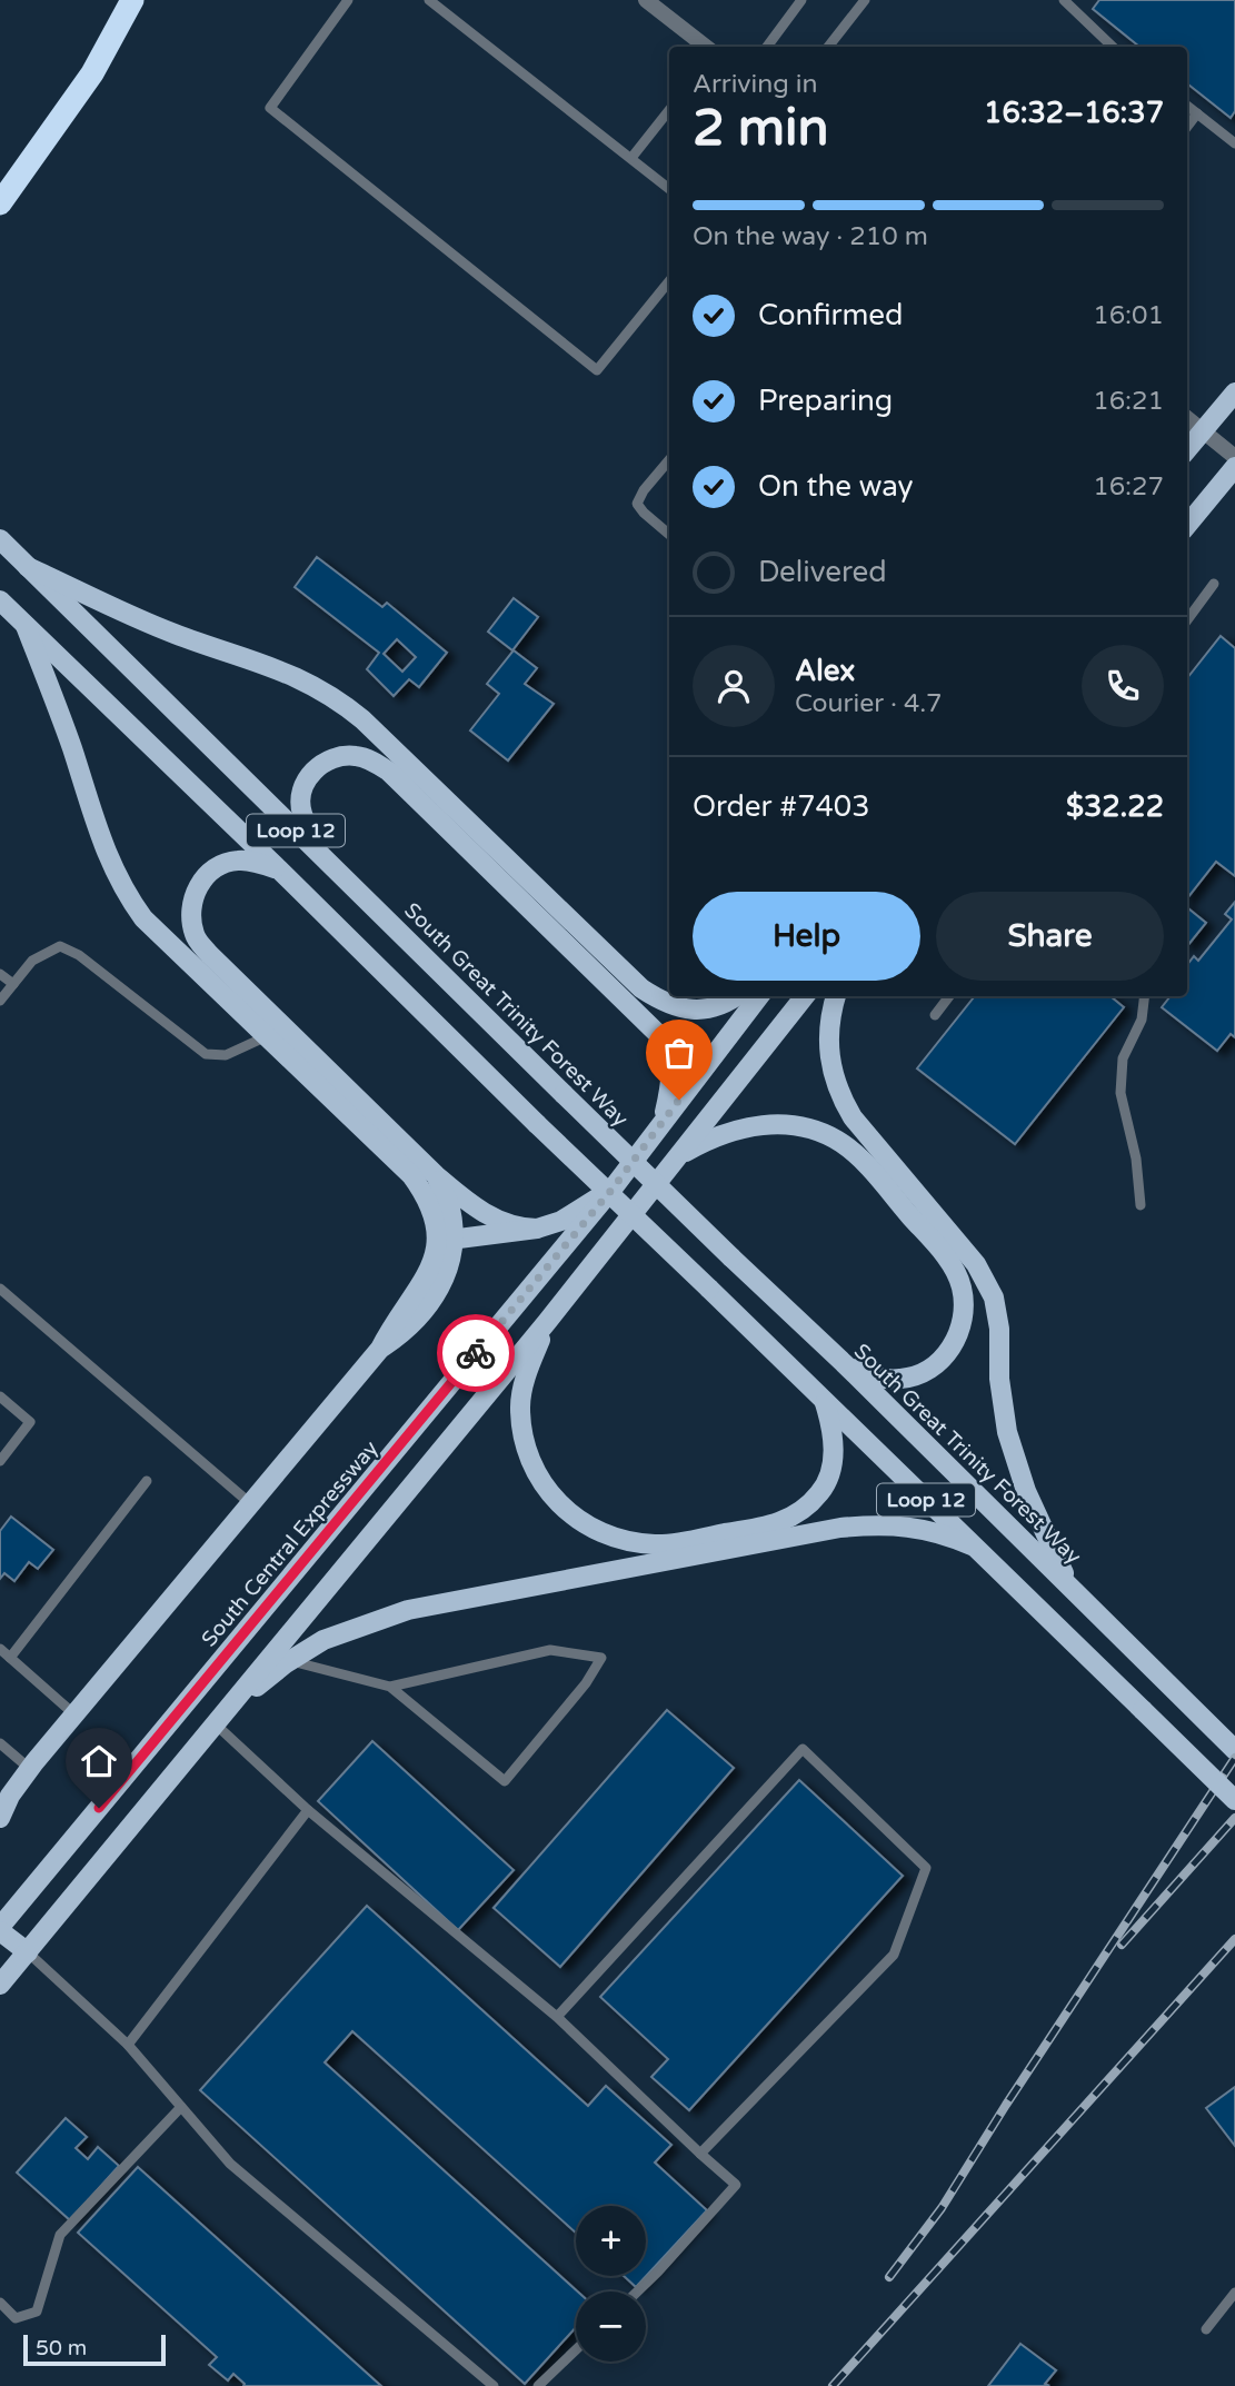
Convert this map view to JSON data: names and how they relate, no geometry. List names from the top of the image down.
{
  "streets": {
    "main road": ["Loop 12", "South Great Trinity Forest Way", "South Central Expressway"]
  },
  "scale_bar": "50 m",
  "page": {
    "heading": ["2 min", "Arriving in", "16:32–16:37"],
    "panel": [
      "Alex",
      "Courier · 4.7",
      "Order #7403",
      "$32.22"
    ],
    "bar": "On the way · 210 m",
    "list": [
      ["Confirmed", "16:01"],
      ["Preparing", "16:21"],
      ["On the way", "16:27"],
      "Delivered"
    ],
    "buttons": ["Help", "Share"],
    "map_buttons": ["+", "−"],
    "scale": "50 m"
  }
}
